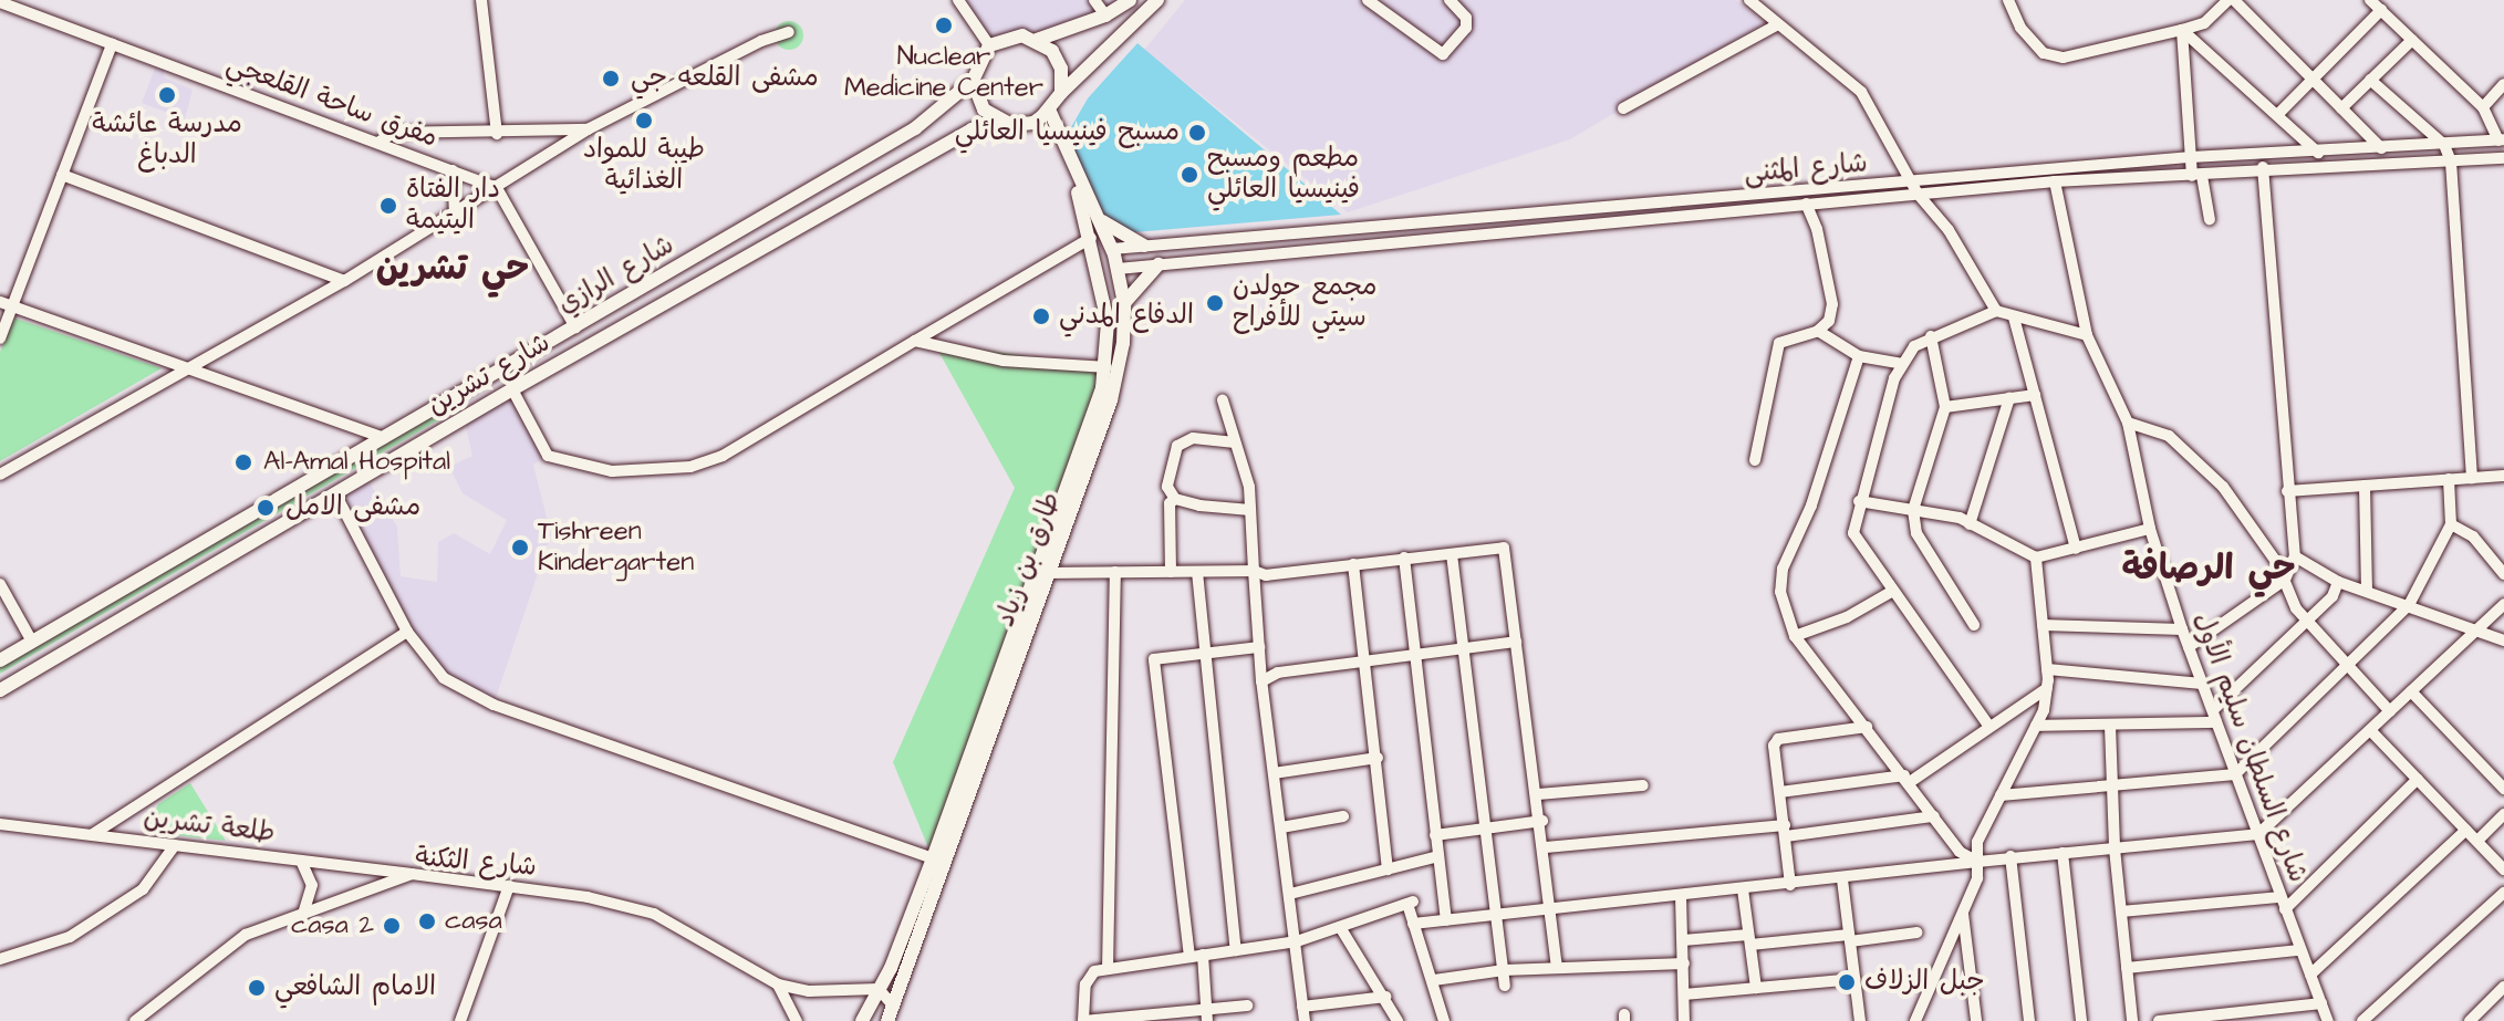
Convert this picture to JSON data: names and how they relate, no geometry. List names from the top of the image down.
{
  "streets": {
    "main road": ["شارع الرازي", "شارع تشرين", "طارق بن زياد"],
    "street": [
      "مفرق ساحة القلعجي",
      "شارع المثنى",
      "شارع السلطان سليم الأول",
      "طلعة تشرين",
      "شارع الثكنة"
    ]
  },
  "crossings": [
    ["شارع المثنى", "طارق بن زياد"],
    ["شارع المثنى", "شارع السلطان سليم الأول"],
    ["شارع الرازي", "شارع تشرين"],
    ["شارع الرازي", "طارق بن زياد"],
    ["شارع تشرين", "طارق بن زياد"],
    ["طلعة تشرين", "شارع الثكنة"]
  ],
  "districts": ["حي تشرين", "حي الرصافة"],
  "places": [
    "Nuclear Medicine Center",
    "مشفى القلعه جي",
    "مدرسة عائشة الدباغ",
    "طيبة للمواد الغذائية",
    "مسبح فينيسيا العائلي",
    "مطعم ومسبح فينيسيا العائلي",
    "دار الفتاة اليتيمة",
    "مجمع جولدن سيتي للأفراح",
    "الدفاع المدني",
    "Al-Amal Hospital",
    "مشفى الامل",
    "Tishreen Kindergarten",
    "casa",
    "casa 2",
    "جبل الزلاف",
    "الامام الشافعي"
  ]
}
